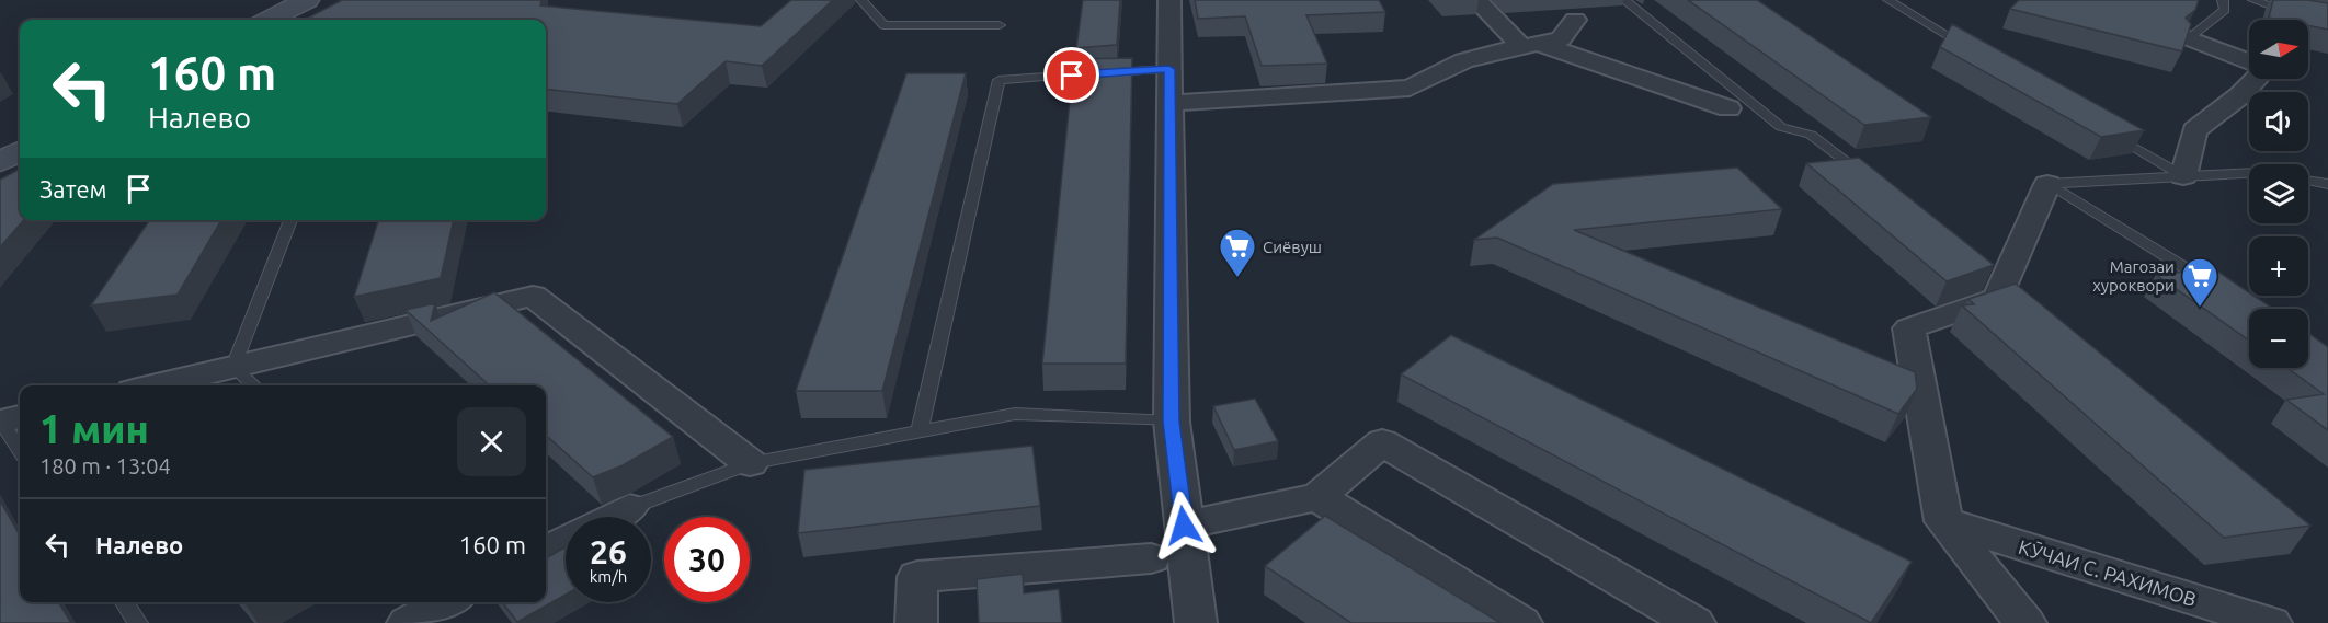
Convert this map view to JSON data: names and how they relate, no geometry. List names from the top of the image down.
{
  "streets": {
    "street": ["КӮЧАИ С. РАХИМОВ"]
  },
  "places": {
    "supermarket": ["Сиёвуш", "Магозаи хуроквори"]
  },
  "north": "right",
  "page": {
    "map_buttons": ["+", "−"],
    "turn": ["160 m", "Налево"],
    "then": "Затем",
    "heading": ["1 мин", "180 m · 13:04"],
    "list": [
      {
        "name": "Налево",
        "value": "160 m"
      }
    ],
    "speed": "26 km/h",
    "limit": "30"
  }
}
